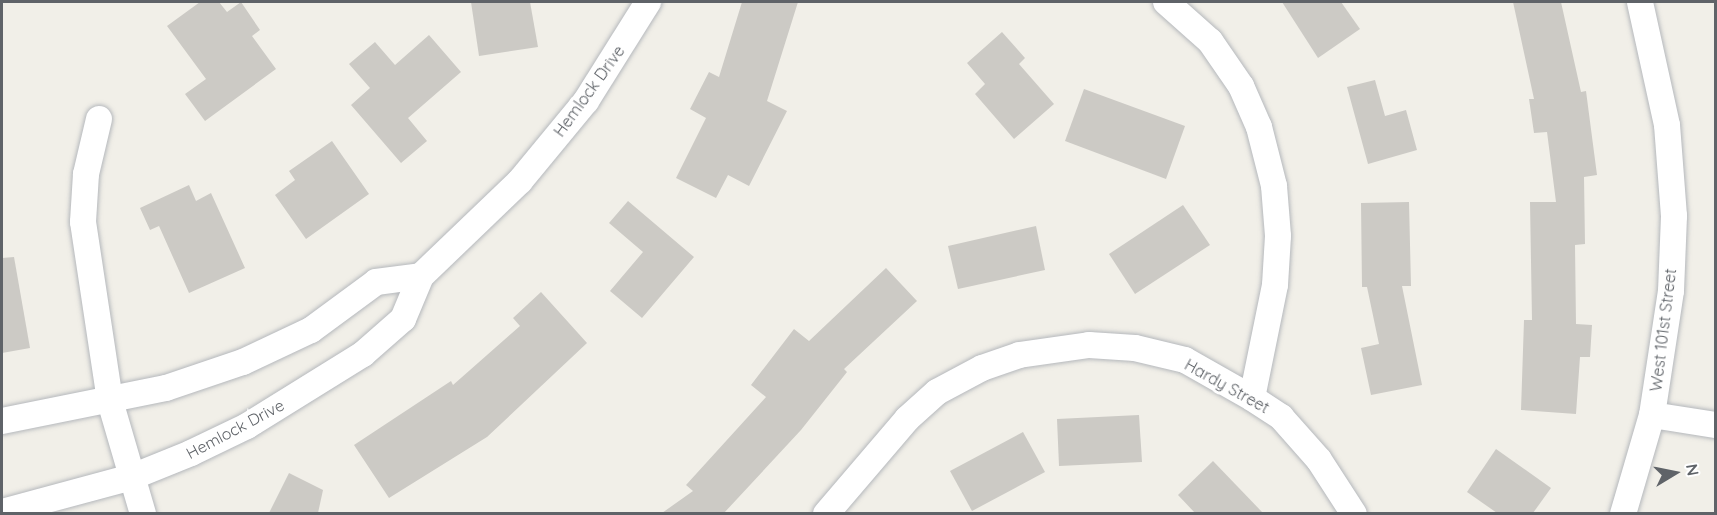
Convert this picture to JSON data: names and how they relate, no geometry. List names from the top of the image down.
{
  "streets": {
    "street": ["Hemlock Drive", "West 101st Street", "Hardy Street"]
  },
  "north": "right"
}
